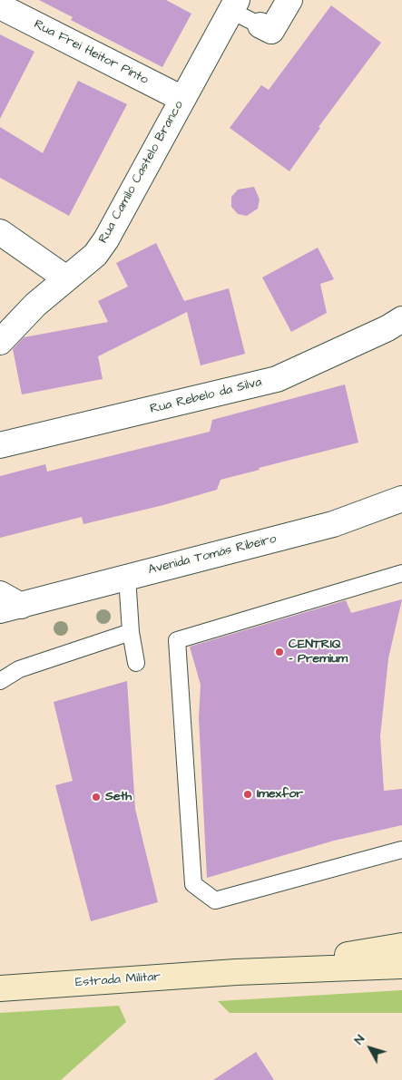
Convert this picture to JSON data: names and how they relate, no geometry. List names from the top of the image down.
{
  "streets": {
    "main road": ["Estrada Militar"],
    "street": [
      "Rua Frei Heitor Pinto",
      "Rua Camilo Castelo Branco",
      "Rua Rebelo da Silva",
      "Avenida Tomás Ribeiro"
    ]
  },
  "crossings": [
    ["Rua Frei Heitor Pinto", "Rua Camilo Castelo Branco"]
  ],
  "places": ["CENTRIQ - Premium", "Imexfor", "Seth"],
  "north": "top left"
}
